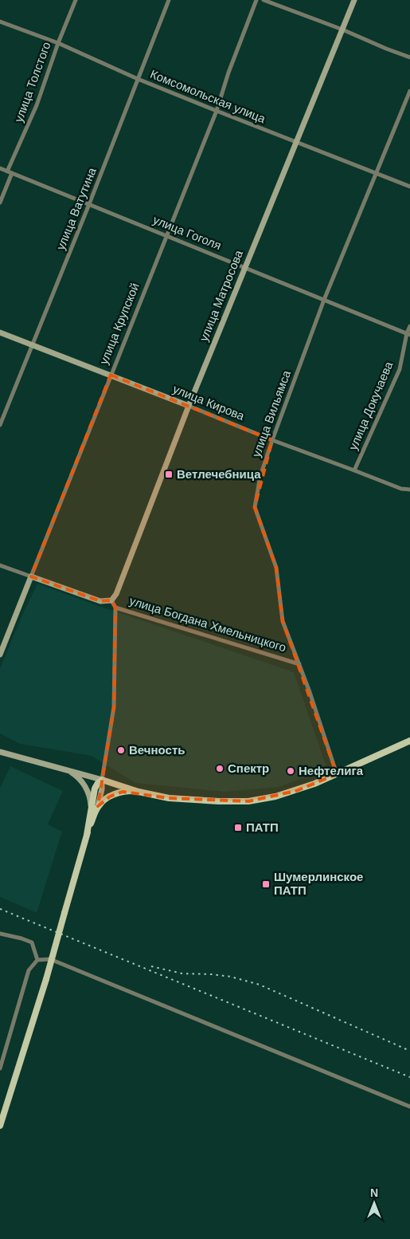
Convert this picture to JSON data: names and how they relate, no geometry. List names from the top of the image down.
{
  "streets": {
    "street": [
      "улица Толстого",
      "Комсомольская улица",
      "улица Ватутина",
      "улица Гоголя",
      "улица Матросова",
      "улица Крупской",
      "улица Кирова",
      "улица Докучаева",
      "улица Вильямса",
      "улица Богдана Хмельницкого"
    ]
  },
  "crossings": [
    ["улица Толстого", "Комсомольская улица"],
    ["улица Толстого", "улица Гоголя"],
    ["Комсомольская улица", "улица Ватутина"],
    ["Комсомольская улица", "улица Матросова"],
    ["Комсомольская улица", "улица Крупской"],
    ["Комсомольская улица", "улица Вильямса"],
    ["улица Ватутина", "улица Гоголя"],
    ["улица Ватутина", "улица Кирова"],
    ["улица Гоголя", "улица Матросова"],
    ["улица Гоголя", "улица Крупской"],
    ["улица Гоголя", "улица Докучаева"],
    ["улица Гоголя", "улица Вильямса"],
    ["улица Матросова", "улица Кирова"],
    ["улица Матросова", "улица Богдана Хмельницкого"],
    ["улица Крупской", "улица Кирова"],
    ["улица Крупской", "улица Богдана Хмельницкого"],
    ["улица Кирова", "улица Докучаева"],
    ["улица Кирова", "улица Вильямса"],
    ["улица Вильямса", "улица Богдана Хмельницкого"]
  ],
  "places": {
    "transit": ["Ветлечебница", "ПАТП", "Шумерлинское ПАТП"],
    "other": ["Вечность", "Спектр", "Нефтелига"]
  },
  "north": "top"
}
